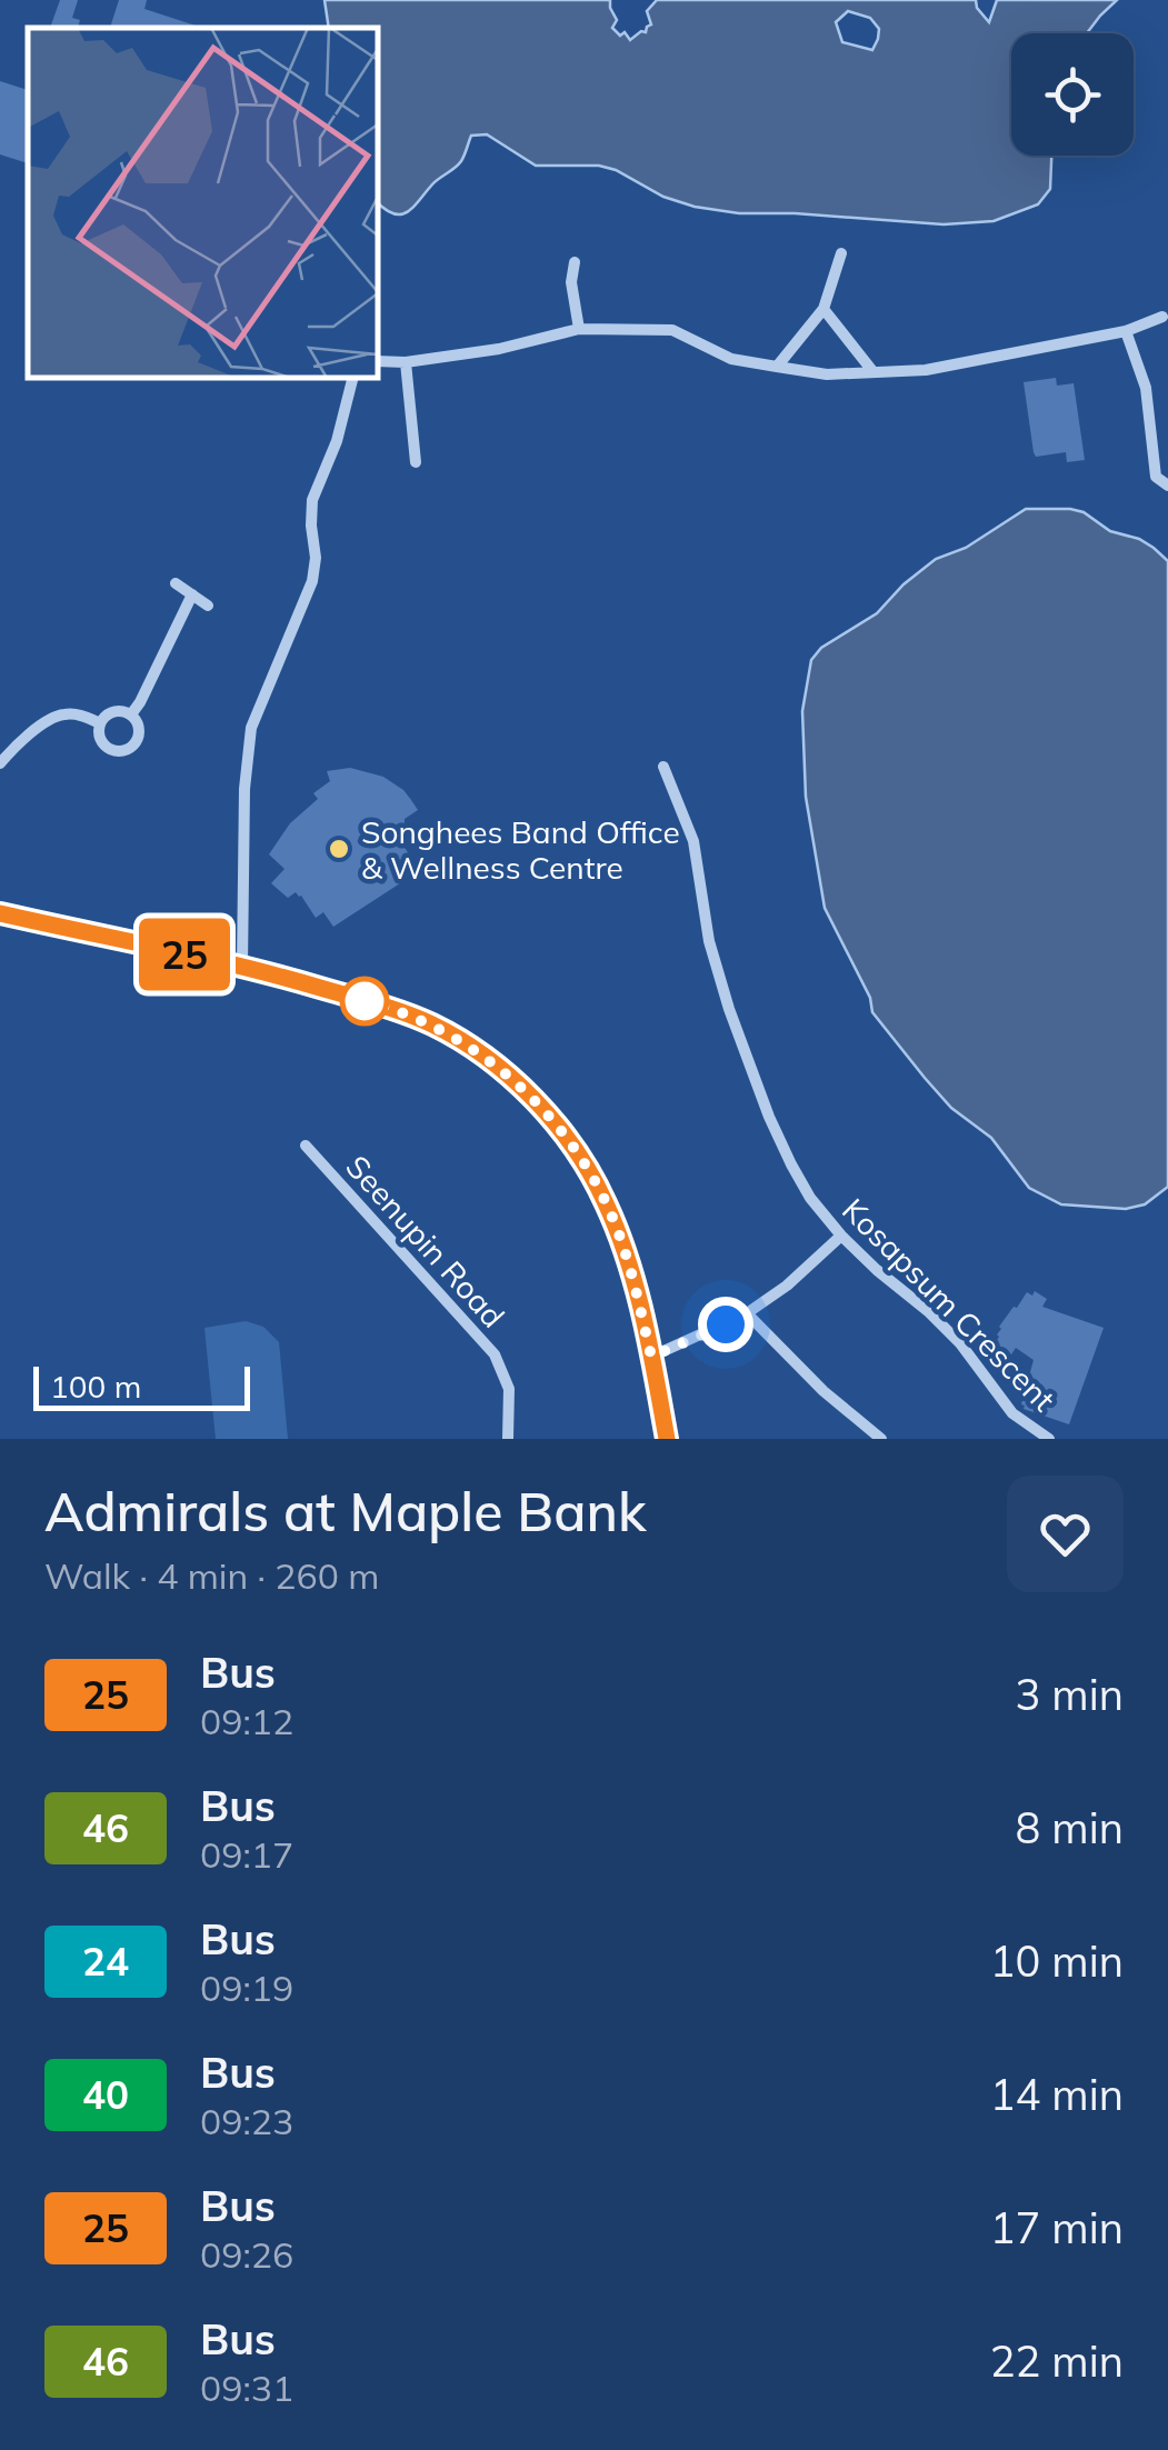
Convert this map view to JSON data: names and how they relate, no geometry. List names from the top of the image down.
{
  "streets": {
    "street": ["Seenupin Road", "Kosapsum Crescent"]
  },
  "places": ["Songhees Band Office & Wellness Centre"],
  "lines": ["bus line 25"],
  "scale_bar": "100 m",
  "page": {
    "on_map": "25",
    "scale": "100 m",
    "heading": ["Admirals at Maple Bank", "Walk · 4 min · 260 m"],
    "list": [
      {
        "mark": "25",
        "name": "Bus",
        "note": "09:12",
        "value": "3 min"
      },
      {
        "mark": "46",
        "name": "Bus",
        "note": "09:17",
        "value": "8 min"
      },
      {
        "mark": "24",
        "name": "Bus",
        "note": "09:19",
        "value": "10 min"
      },
      {
        "mark": "40",
        "name": "Bus",
        "note": "09:23",
        "value": "14 min"
      },
      {
        "mark": "25",
        "name": "Bus",
        "note": "09:26",
        "value": "17 min"
      },
      {
        "mark": "46",
        "name": "Bus",
        "note": "09:31",
        "value": "22 min"
      }
    ]
  }
}
